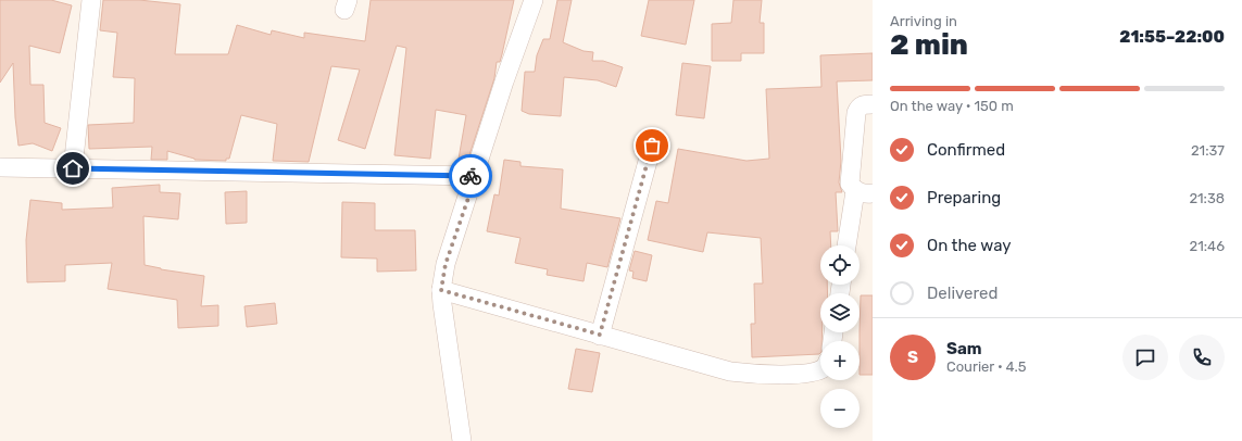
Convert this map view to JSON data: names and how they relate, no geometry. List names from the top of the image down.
{
  "page": {
    "heading": ["2 min", "Arriving in", "21:55–22:00"],
    "panel": ["Sam", "Courier · 4.5"],
    "bar": "On the way · 150 m",
    "list": [
      ["Confirmed", "21:37"],
      ["Preparing", "21:38"],
      ["On the way", "21:46"],
      "Delivered"
    ],
    "map_buttons": ["+", "−"],
    "round": "S"
  }
}
